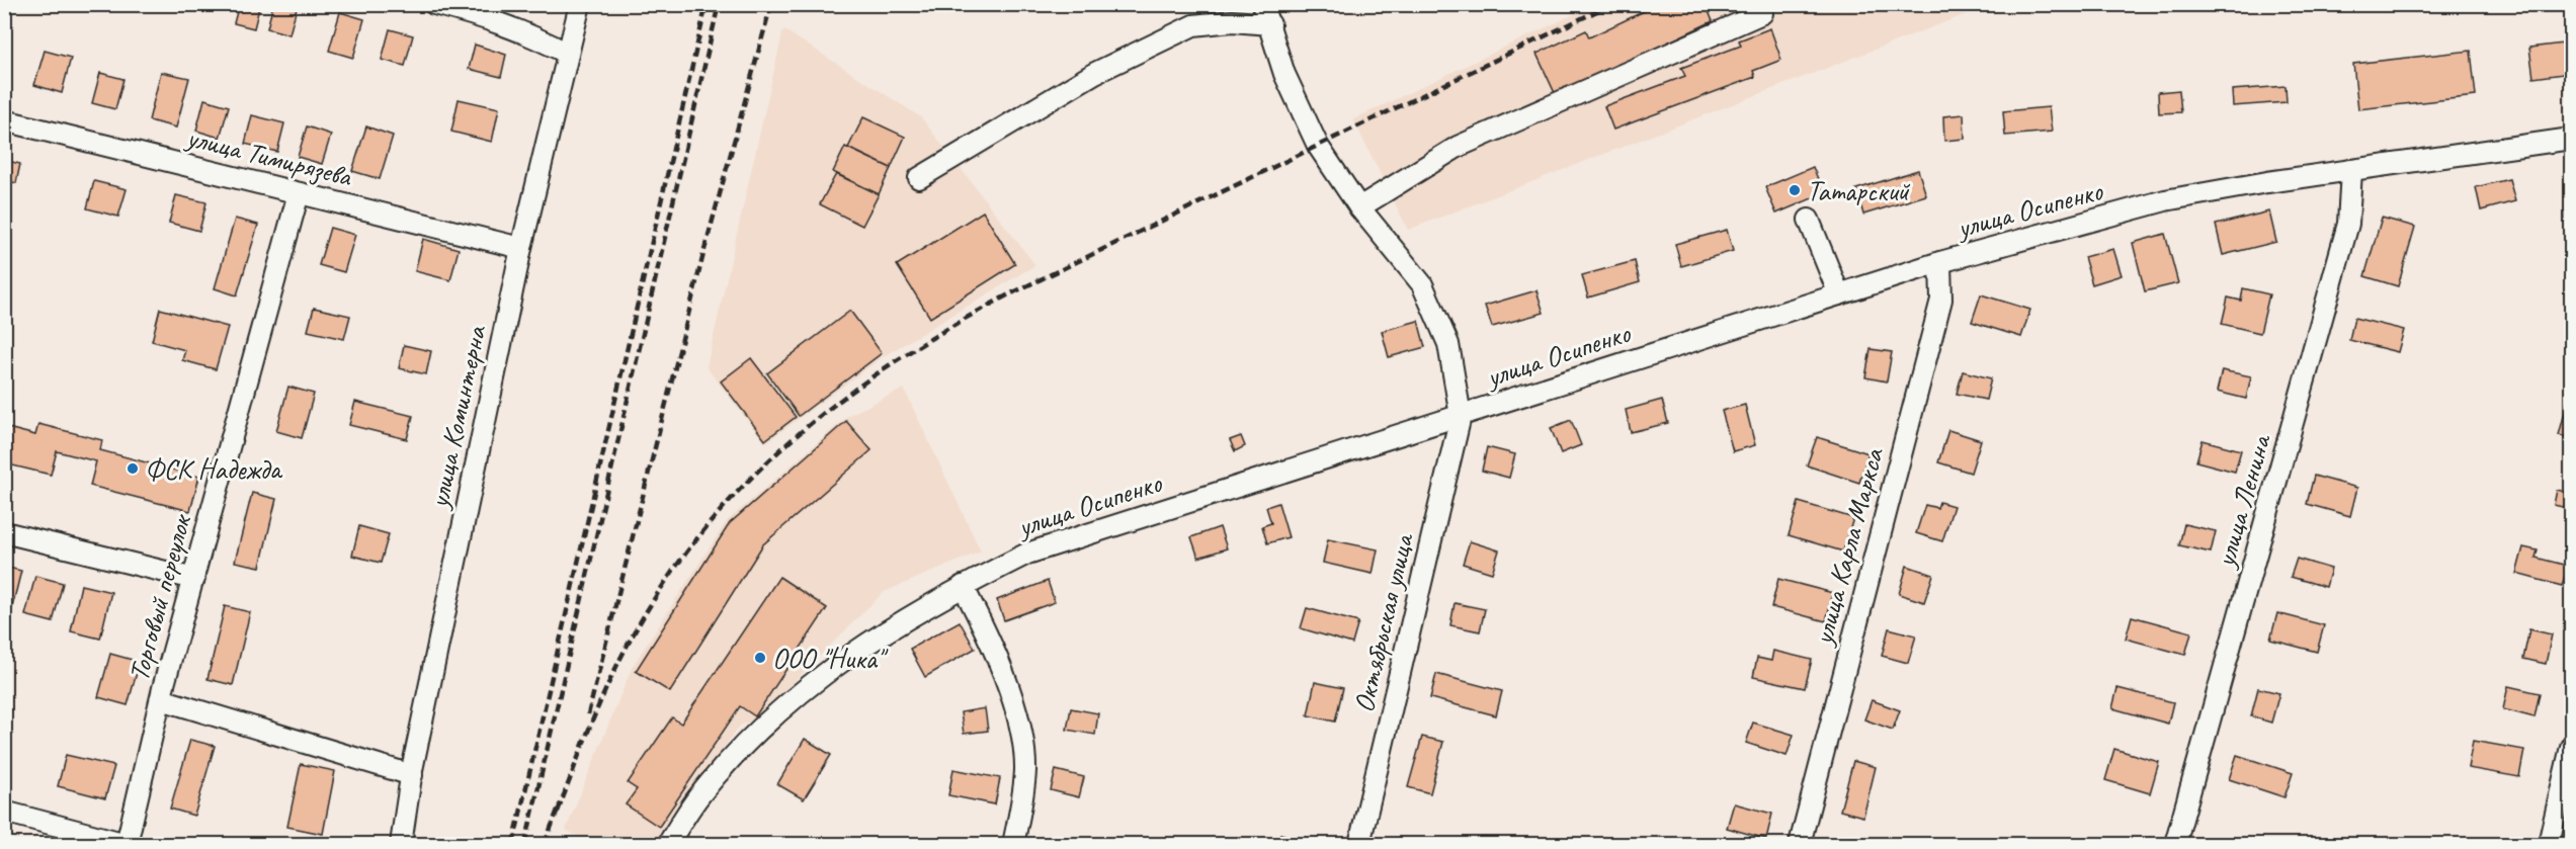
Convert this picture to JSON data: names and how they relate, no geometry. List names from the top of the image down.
{
  "streets": {
    "street": [
      "улица Тимирязева",
      "улица Осипенко",
      "улица Коминтерна",
      "улица Ленина",
      "улица Карла Маркса",
      "Торговый переулок",
      "Октябрьская улица"
    ]
  },
  "crossings": [
    ["улица Тимирязева", "улица Коминтерна"],
    ["улица Тимирязева", "Торговый переулок"],
    ["улица Осипенко", "улица Ленина"],
    ["улица Осипенко", "улица Карла Маркса"],
    ["улица Осипенко", "Октябрьская улица"]
  ],
  "places": ["Татарский", "ФСК Надежда", "ООО \"Ника\""]
}
